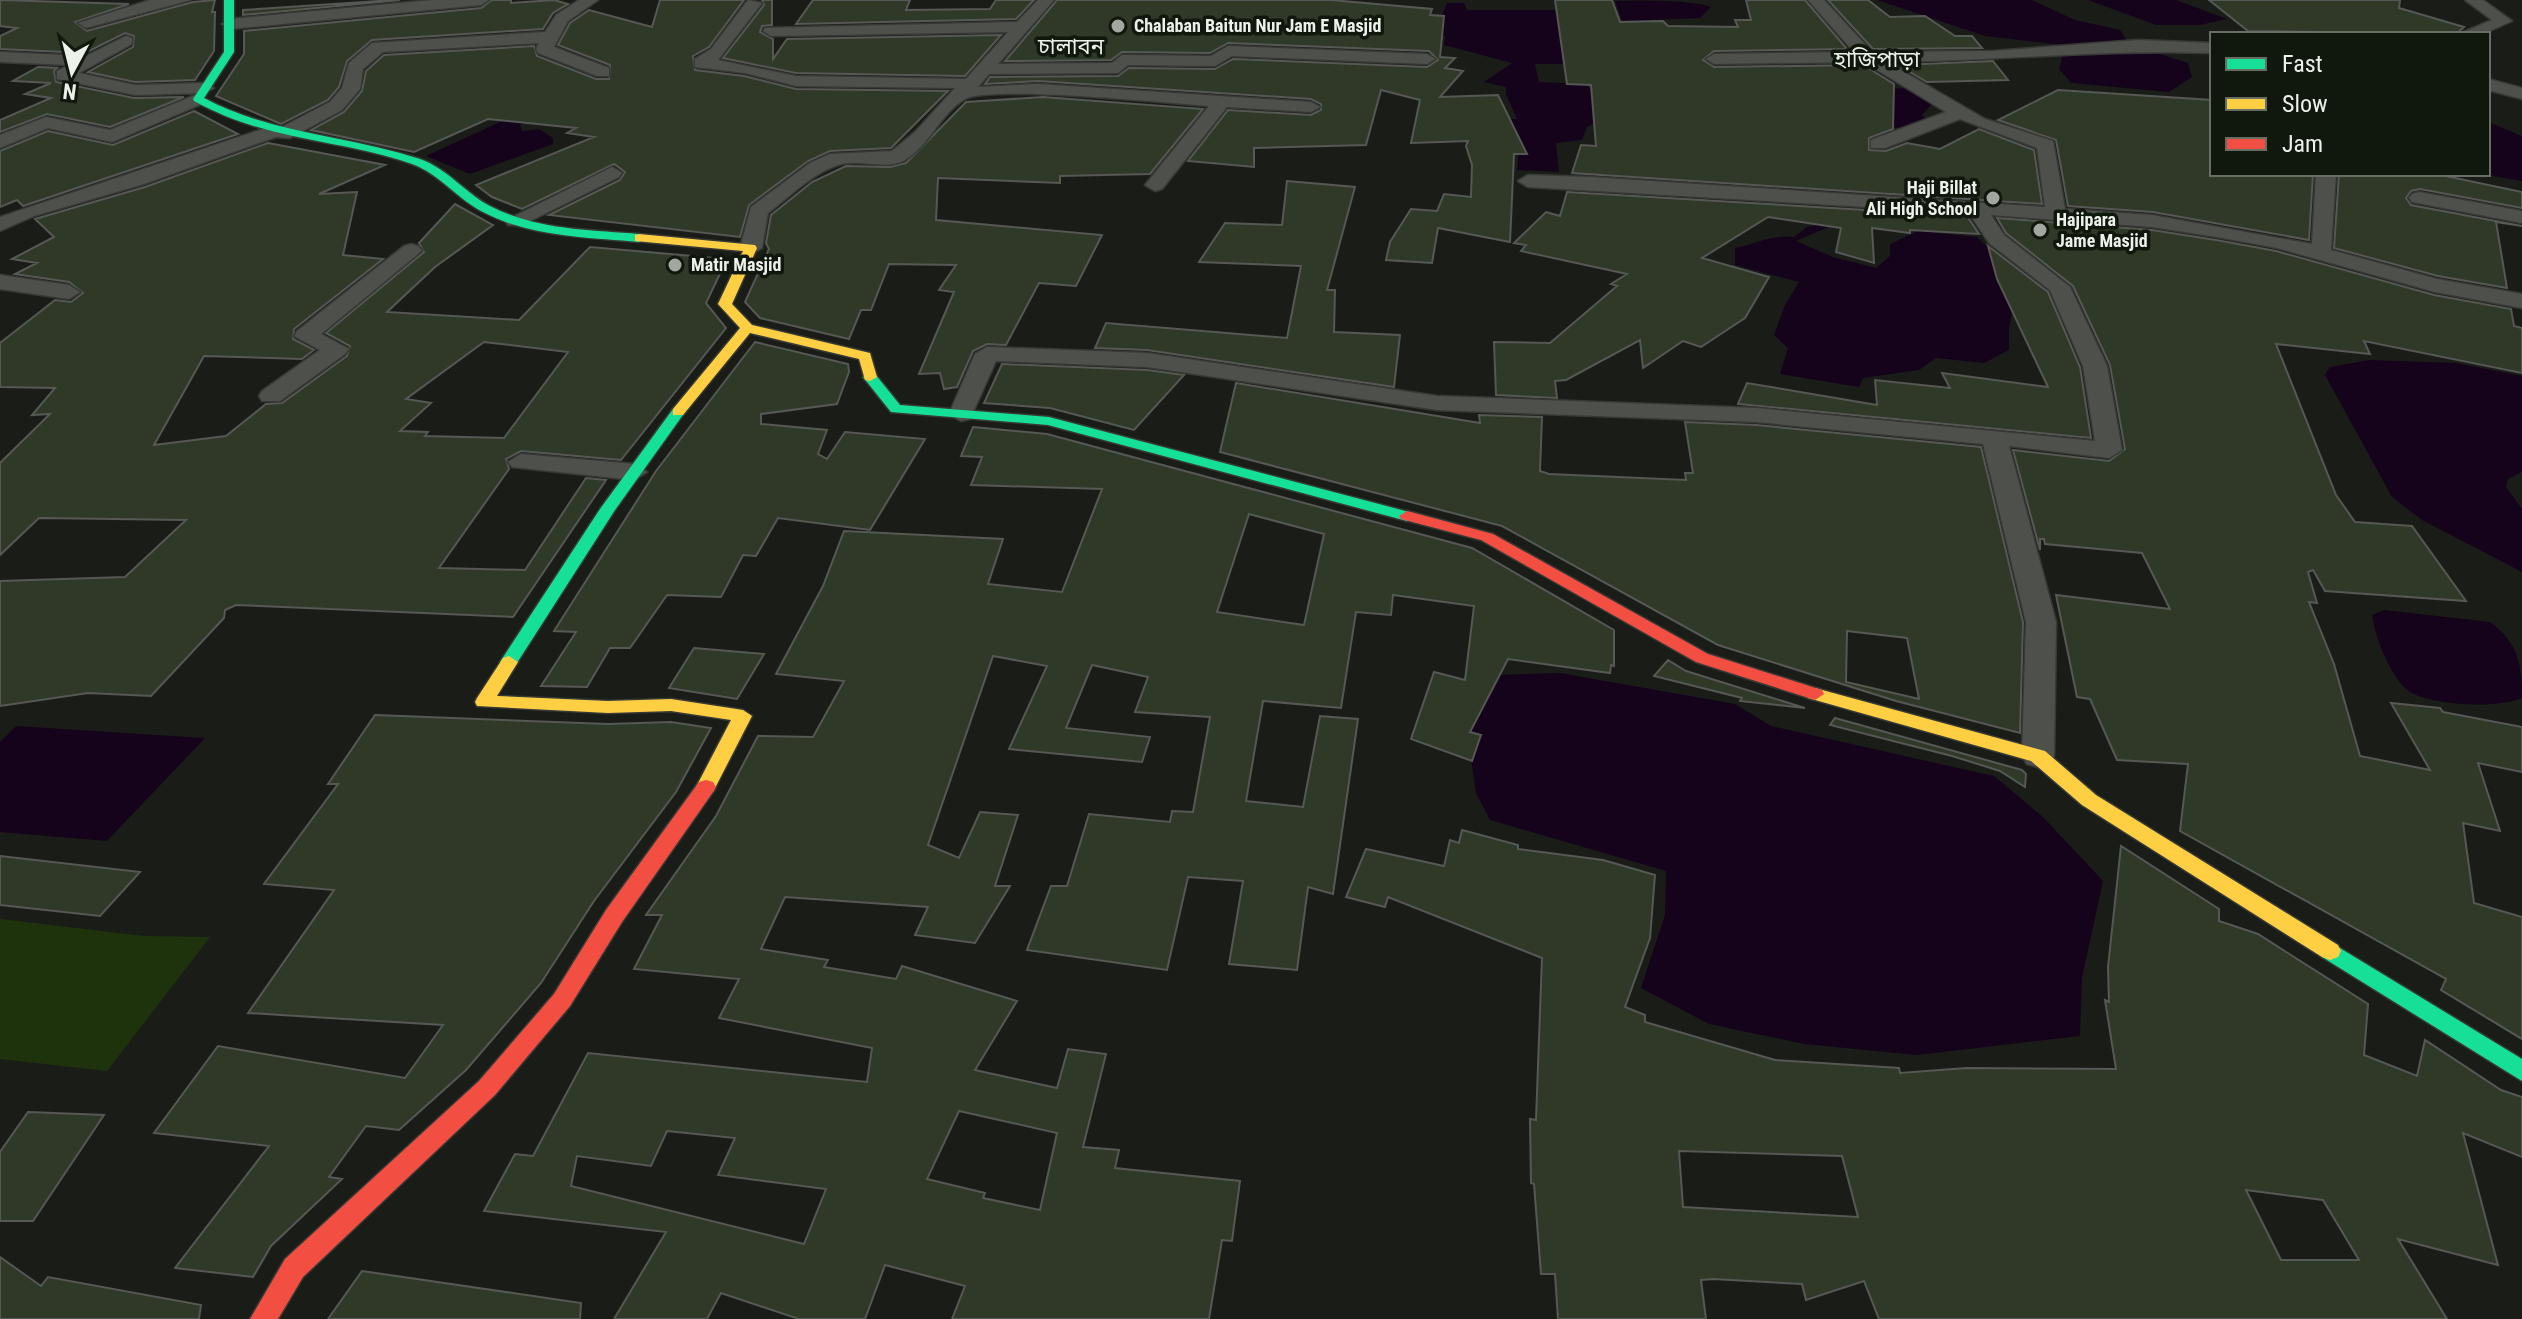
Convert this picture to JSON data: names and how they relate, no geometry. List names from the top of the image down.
{
  "districts": ["চালাবন", "হাজিপাড়া"],
  "places": [
    "Chalaban Baitun Nur Jam E Masjid",
    "Haji Billat Ali High School",
    "Hajipara Jame Masjid",
    "Matir Masjid"
  ],
  "legend": ["Fast", "Slow", "Jam"],
  "north": "bottom"
}
